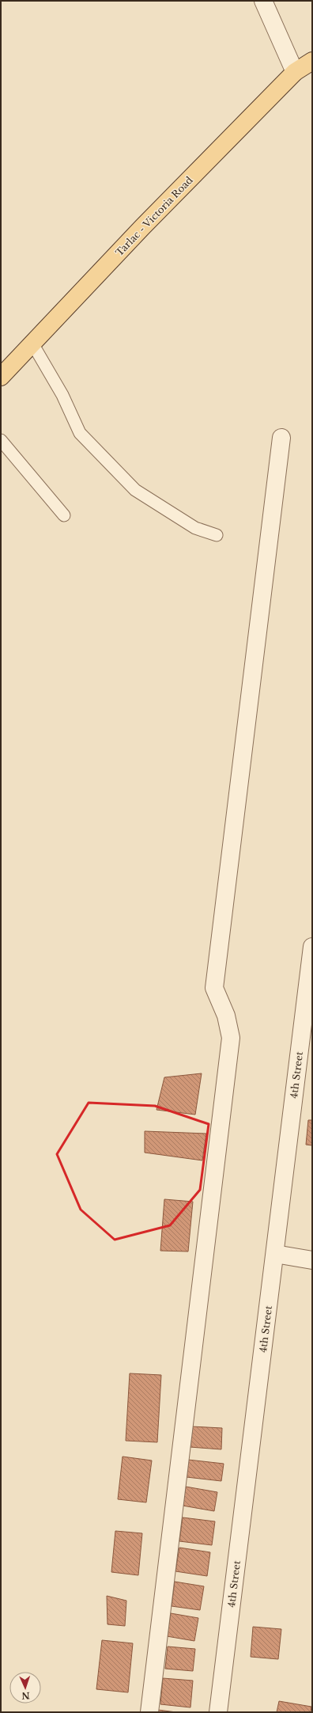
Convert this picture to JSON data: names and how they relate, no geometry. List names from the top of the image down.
{
  "streets": {
    "main road": ["Tarlac - Victoria Road"],
    "street": ["4th Street"]
  },
  "north": "bottom"
}
